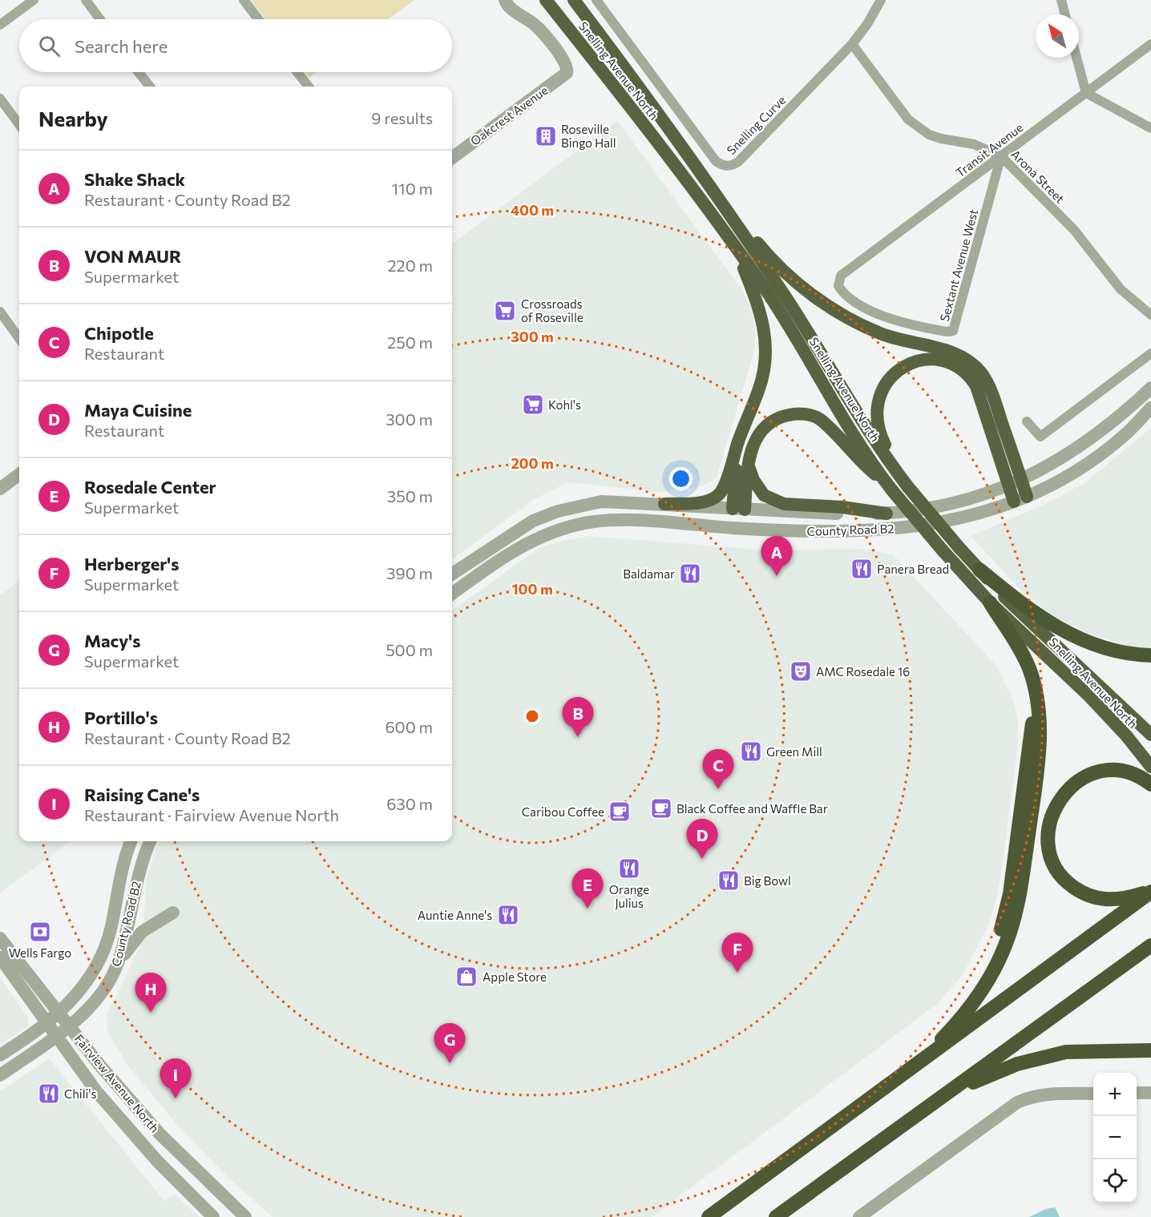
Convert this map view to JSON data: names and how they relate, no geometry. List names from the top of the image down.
{
  "streets": {
    "highway": ["Snelling Avenue North"],
    "street": [
      "Oakcrest Avenue",
      "Snelling Curve",
      "Transit Avenue",
      "Arona Street",
      "Sextant Avenue West",
      "County Road B2",
      "Fairview Avenue North"
    ]
  },
  "crossings": [
    ["Snelling Curve", "Arona Street"],
    ["Transit Avenue", "Arona Street"],
    ["Transit Avenue", "Sextant Avenue West"],
    ["Arona Street", "Sextant Avenue West"],
    ["County Road B2", "Fairview Avenue North"]
  ],
  "places": {
    "building": ["Roseville Bingo Hall"],
    "supermarket": ["Crossroads of Roseville", "Kohl's"],
    "restaurant": [
      "Panera Bread",
      "Baldamar",
      "Green Mill",
      "Orange Julius",
      "Big Bowl",
      "Auntie Anne's",
      "Chili's"
    ],
    "theatre": ["AMC Rosedale 16"],
    "cafe": ["Black Coffee and Waffle Bar", "Caribou Coffee"],
    "bank": ["Wells Fargo"],
    "shop": ["Apple Store"]
  },
  "north": "top left",
  "page": {
    "search": "Search here",
    "heading": ["Nearby", "9 results"],
    "list": [
      {
        "mark": "A",
        "name": "Shake Shack",
        "note": "Restaurant · County Road B2",
        "value": "110 m"
      },
      {
        "mark": "B",
        "name": "VON MAUR",
        "note": "Supermarket",
        "value": "220 m"
      },
      {
        "mark": "C",
        "name": "Chipotle",
        "note": "Restaurant",
        "value": "250 m"
      },
      {
        "mark": "D",
        "name": "Maya Cuisine",
        "note": "Restaurant",
        "value": "300 m"
      },
      {
        "mark": "E",
        "name": "Rosedale Center",
        "note": "Supermarket",
        "value": "350 m"
      },
      {
        "mark": "F",
        "name": "Herberger's",
        "note": "Supermarket",
        "value": "390 m"
      },
      {
        "mark": "G",
        "name": "Macy's",
        "note": "Supermarket",
        "value": "500 m"
      },
      {
        "mark": "H",
        "name": "Portillo's",
        "note": "Restaurant · County Road B2",
        "value": "600 m"
      },
      {
        "mark": "I",
        "name": "Raising Cane's",
        "note": "Restaurant · Fairview Avenue North",
        "value": "630 m"
      }
    ],
    "pins": [
      "A",
      "B",
      "C",
      "D",
      "E",
      "F",
      "H",
      "G",
      "I"
    ],
    "map_buttons": ["+", "−"]
  },
  "rings": [
    "400 m",
    "300 m",
    "200 m",
    "100 m"
  ]
}
